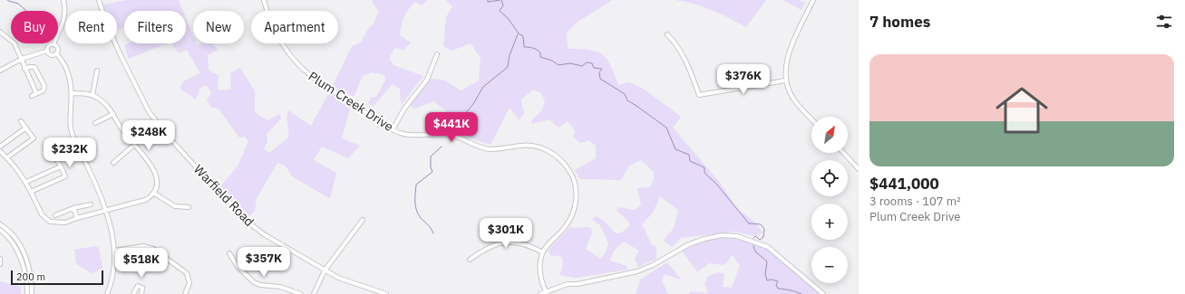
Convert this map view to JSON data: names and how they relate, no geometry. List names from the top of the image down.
{
  "streets": {
    "street": ["Plum Creek Drive", "Warfield Road"]
  },
  "scale_bar": "200 m",
  "north": "top right",
  "page": {
    "heading": "7 homes",
    "chip": [
      "Buy",
      "Rent",
      "Filters",
      "New",
      "Apartment"
    ],
    "list": [
      {
        "name": "$441,000",
        "note": "3 rooms · 107 m² · Plum Creek Drive"
      }
    ],
    "price": [
      "$376K",
      "$441K",
      "$248K",
      "$232K",
      "$301K",
      "$357K",
      "$518K"
    ],
    "map_buttons": ["+", "−"],
    "scale": "200 m"
  }
}
